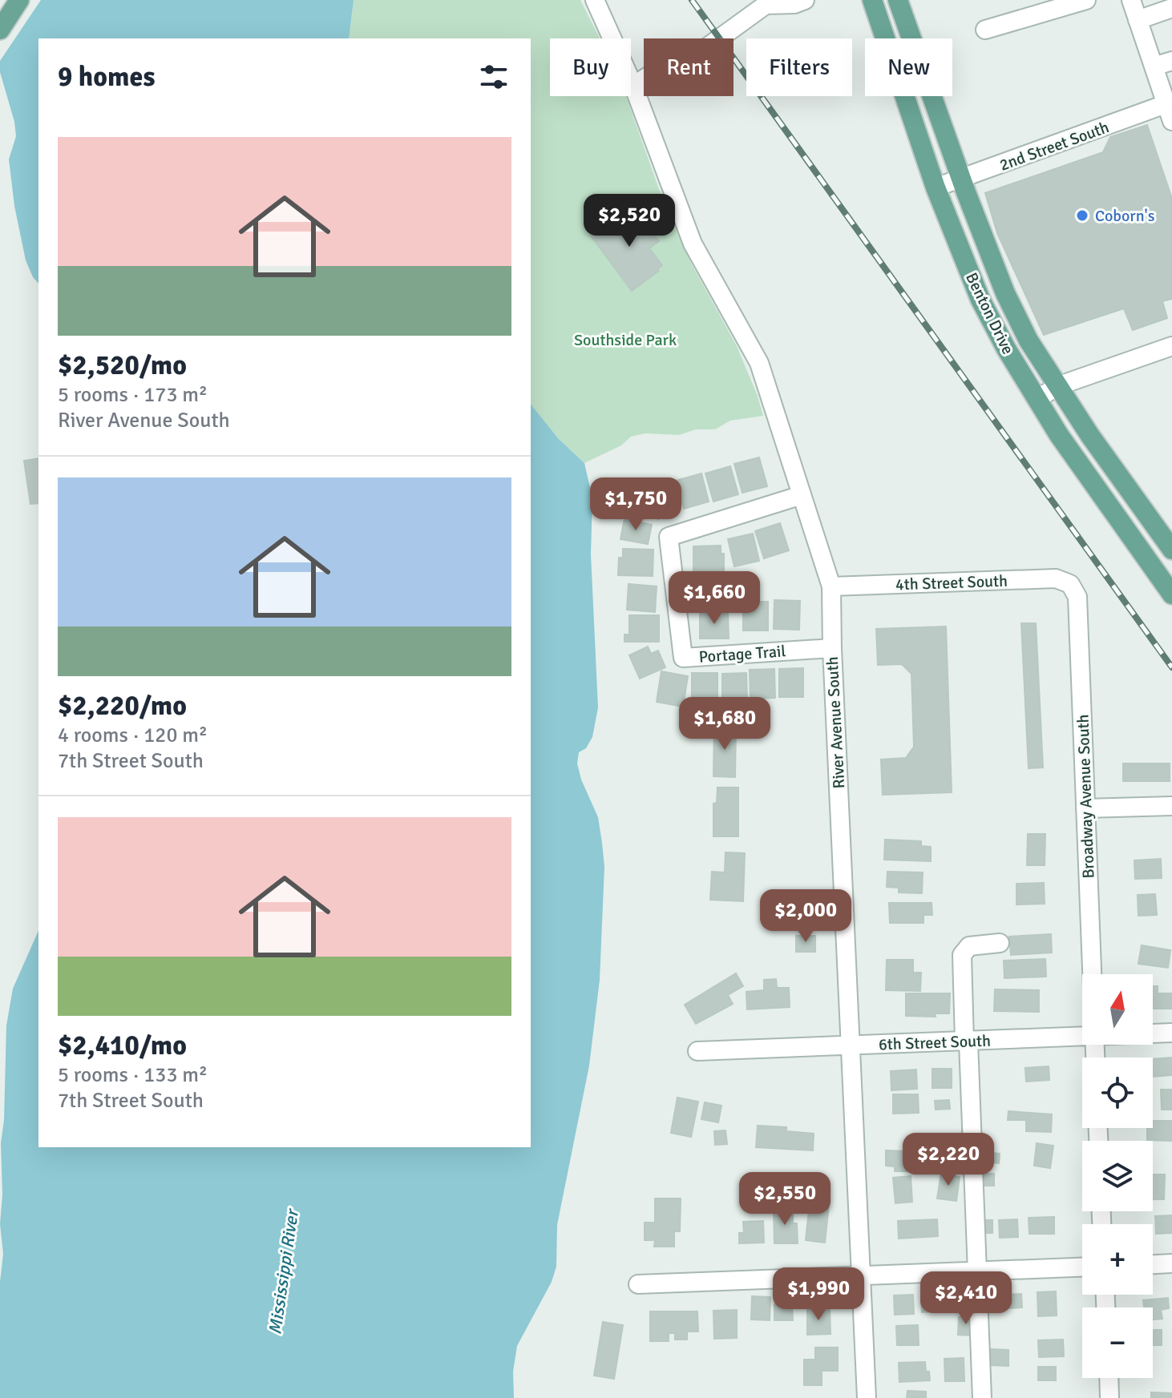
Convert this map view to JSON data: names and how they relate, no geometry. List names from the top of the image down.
{
  "streets": {
    "main road": ["Benton Drive"],
    "street": [
      "2nd Street South",
      "4th Street South",
      "Portage Trail",
      "River Avenue South",
      "Broadway Avenue South",
      "6th Street South"
    ]
  },
  "crossings": [
    ["2nd Street South", "Benton Drive"],
    ["4th Street South", "River Avenue South"],
    ["4th Street South", "Broadway Avenue South"],
    ["Portage Trail", "River Avenue South"],
    ["River Avenue South", "6th Street South"]
  ],
  "water": ["Mississippi River"],
  "parks": ["Southside Park"],
  "places": ["Coborn's"],
  "north": "top",
  "page": {
    "chip": [
      "Buy",
      "Rent",
      "Filters",
      "New"
    ],
    "heading": "9 homes",
    "list": [
      {
        "name": "$2,520/mo",
        "note": "5 rooms · 173 m² · River Avenue South"
      },
      {
        "name": "$2,220/mo",
        "note": "4 rooms · 120 m² · 7th Street South"
      },
      {
        "name": "$2,410/mo",
        "note": "5 rooms · 133 m² · 7th Street South"
      }
    ],
    "price": [
      "$2,520",
      "$1,750",
      "$1,660",
      "$1,680",
      "$2,000",
      "$2,220",
      "$2,550",
      "$1,990",
      "$2,410"
    ],
    "map_buttons": ["+", "−"]
  }
}
